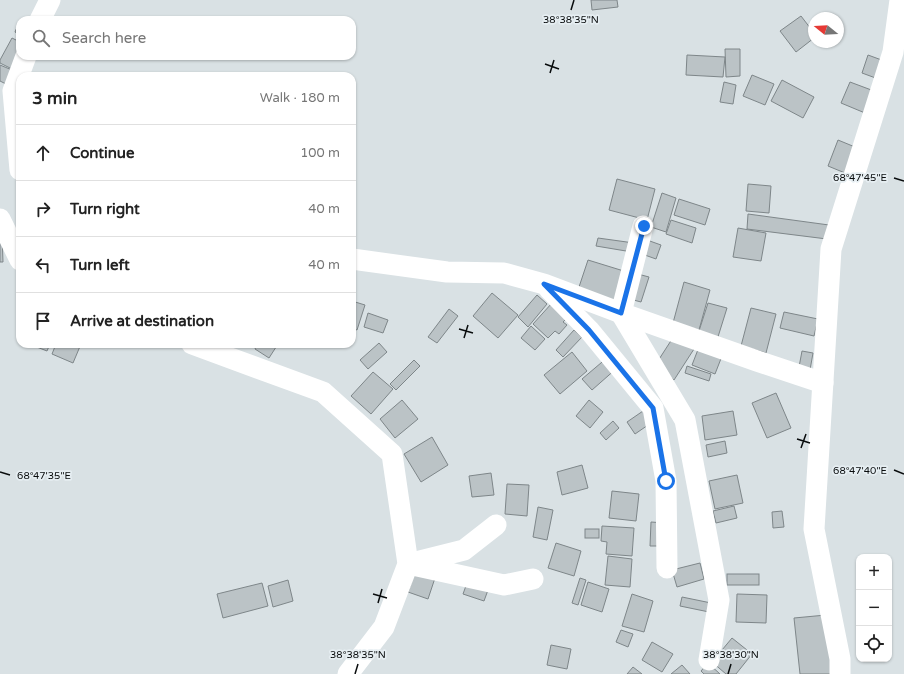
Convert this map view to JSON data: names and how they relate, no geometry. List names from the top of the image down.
{
  "north": "left",
  "page": {
    "search": "Search here",
    "heading": ["3 min", "Walk · 180 m"],
    "list": [
      ["Continue", "100 m"],
      ["Turn right", "40 m"],
      ["Turn left", "40 m"],
      "Arrive at destination"
    ],
    "map_buttons": ["+", "−"]
  },
  "coordinates": [
    "38°38'35\"N",
    "68°47'45\"E",
    "68°47'40\"E",
    "68°47'35\"E",
    "38°38'30\"N"
  ]
}
